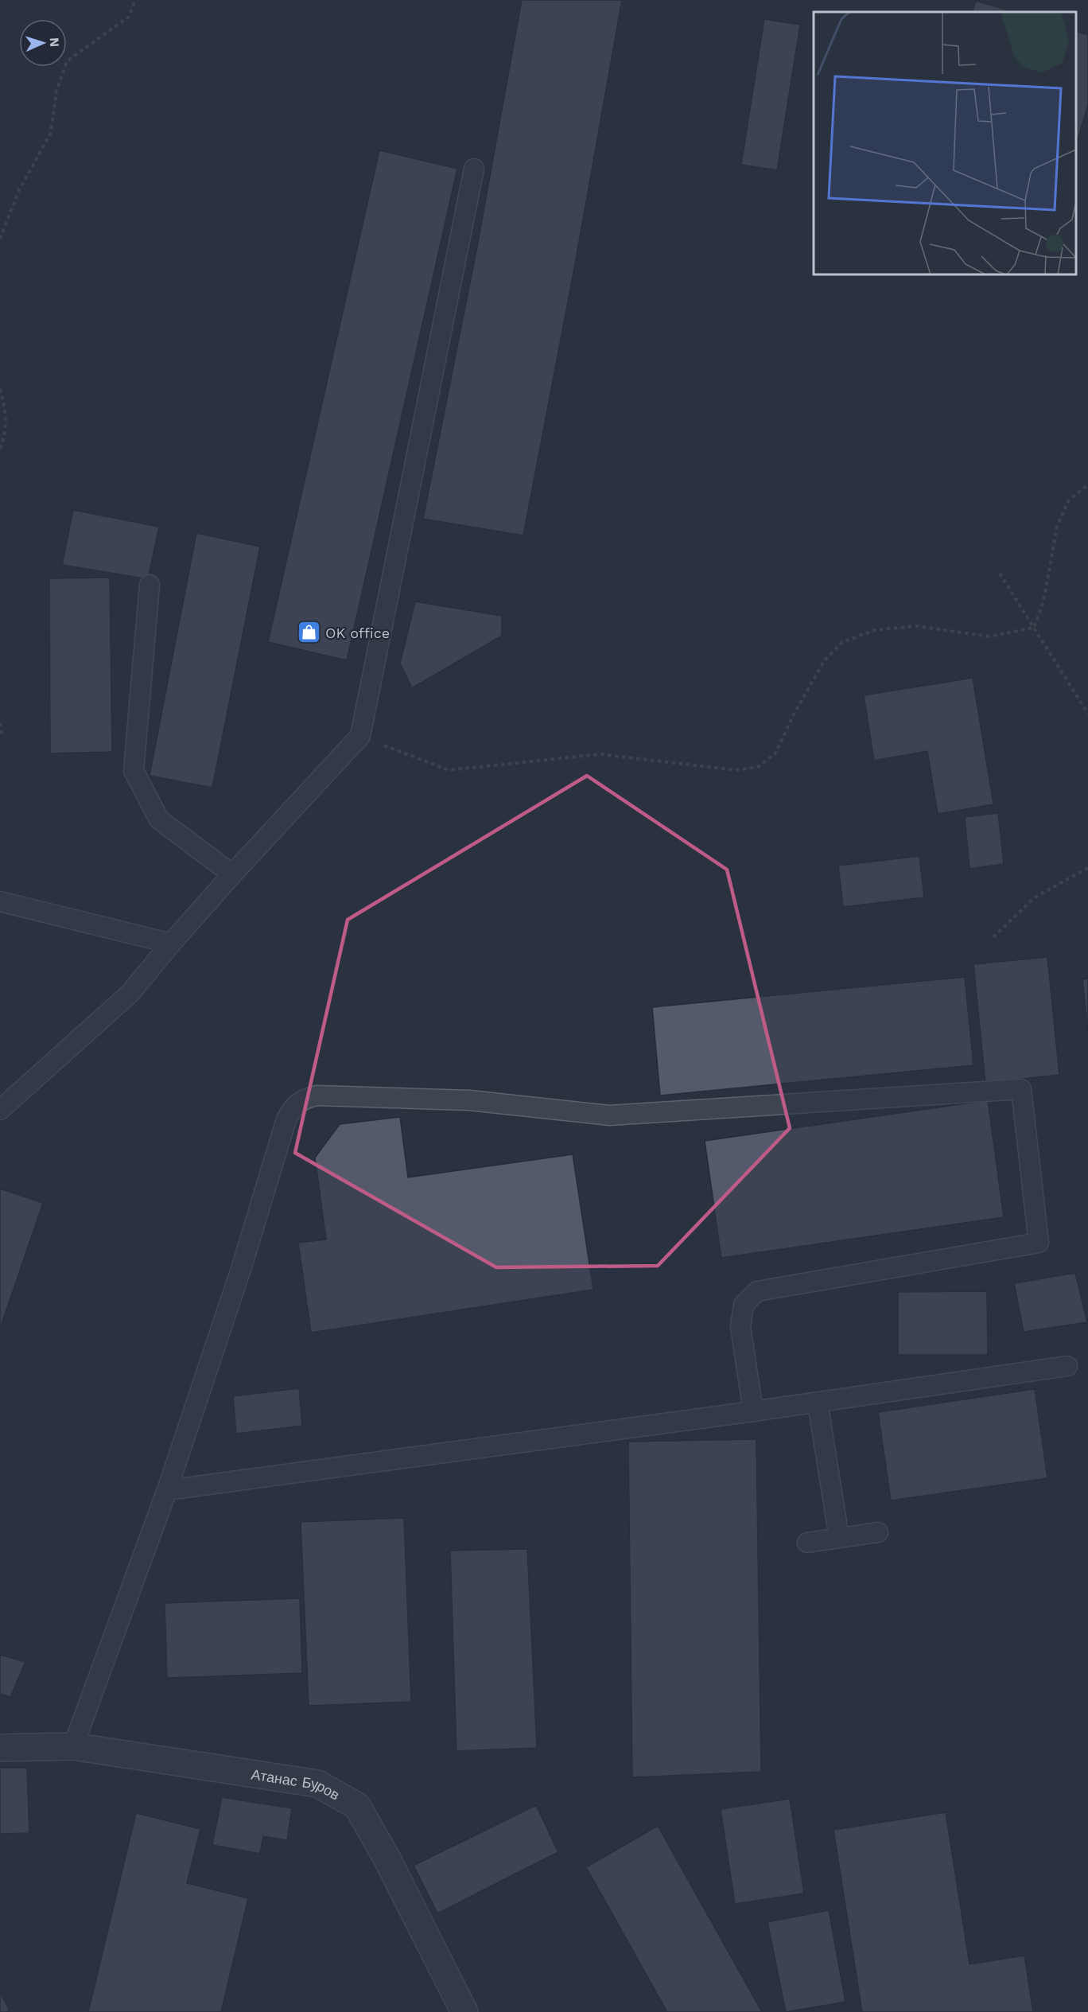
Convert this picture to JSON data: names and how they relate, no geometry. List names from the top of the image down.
{
  "streets": {
    "street": ["Атанас Буров"]
  },
  "places": {
    "shop": ["OK office"]
  },
  "north": "right"
}
